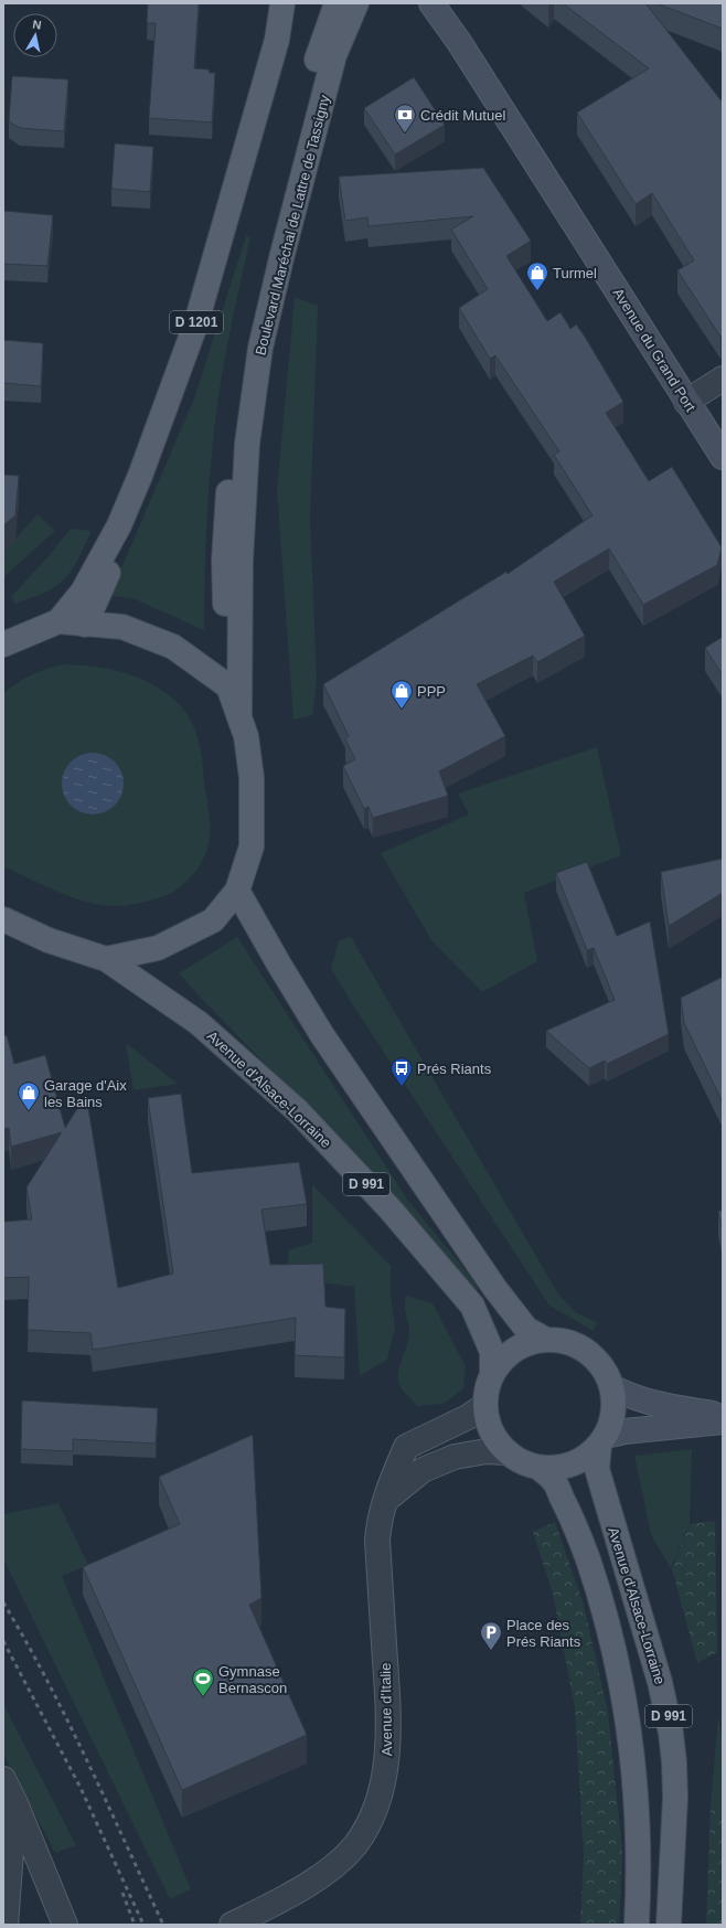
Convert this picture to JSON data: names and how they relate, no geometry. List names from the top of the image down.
{
  "streets": {
    "main road": [
      "Boulevard Maréchal de Lattre de Tassigny",
      "D 1201",
      "Avenue du Grand Port",
      "Avenue d'Alsace-Lorraine",
      "D 991"
    ],
    "street": ["Avenue d'Italie"]
  },
  "crossings": [
    ["Avenue d'Alsace-Lorraine", "D 991"],
    ["Avenue d'Alsace-Lorraine", "Avenue d'Italie"],
    ["D 991", "Avenue d'Italie"]
  ],
  "places": {
    "bank": ["Crédit Mutuel"],
    "shop": ["Turmel", "PPP", "Garage d'Aix les Bains"],
    "bus stop": ["Prés Riants"],
    "parking": ["Place des Prés Riants"],
    "sports": ["Gymnase Bernascon"]
  },
  "north": "top"
}
